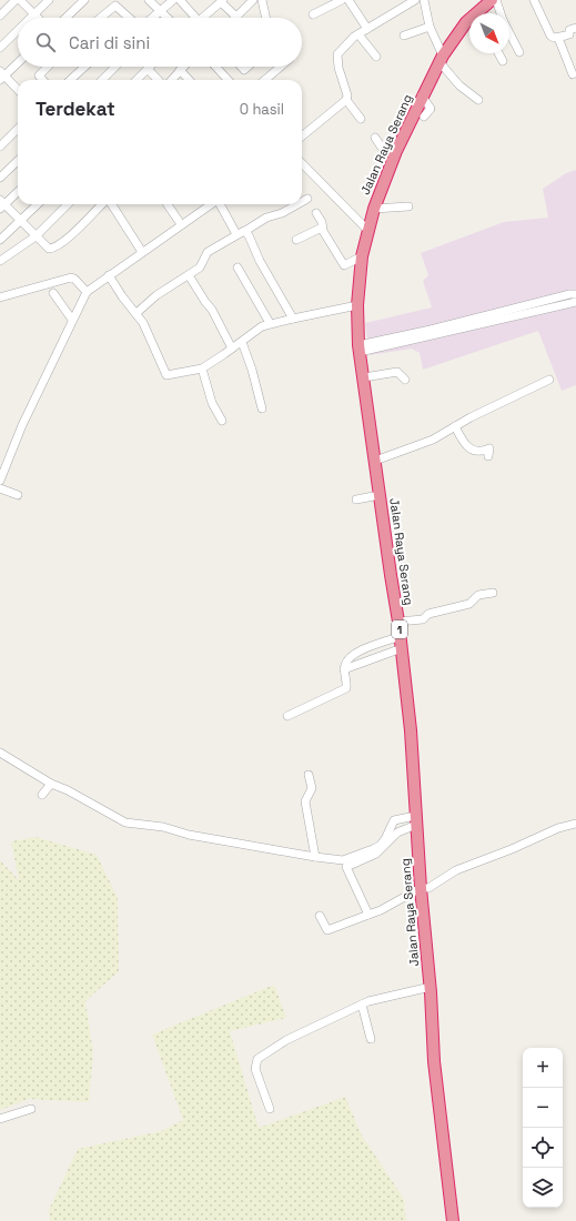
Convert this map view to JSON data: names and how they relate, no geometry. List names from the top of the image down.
{
  "streets": {
    "highway": ["Jalan Raya Serang", "1"]
  },
  "north": "bottom right",
  "page": {
    "search": "Cari di sini",
    "heading": ["Terdekat", "0 hasil"],
    "map_buttons": ["+", "−"]
  }
}
